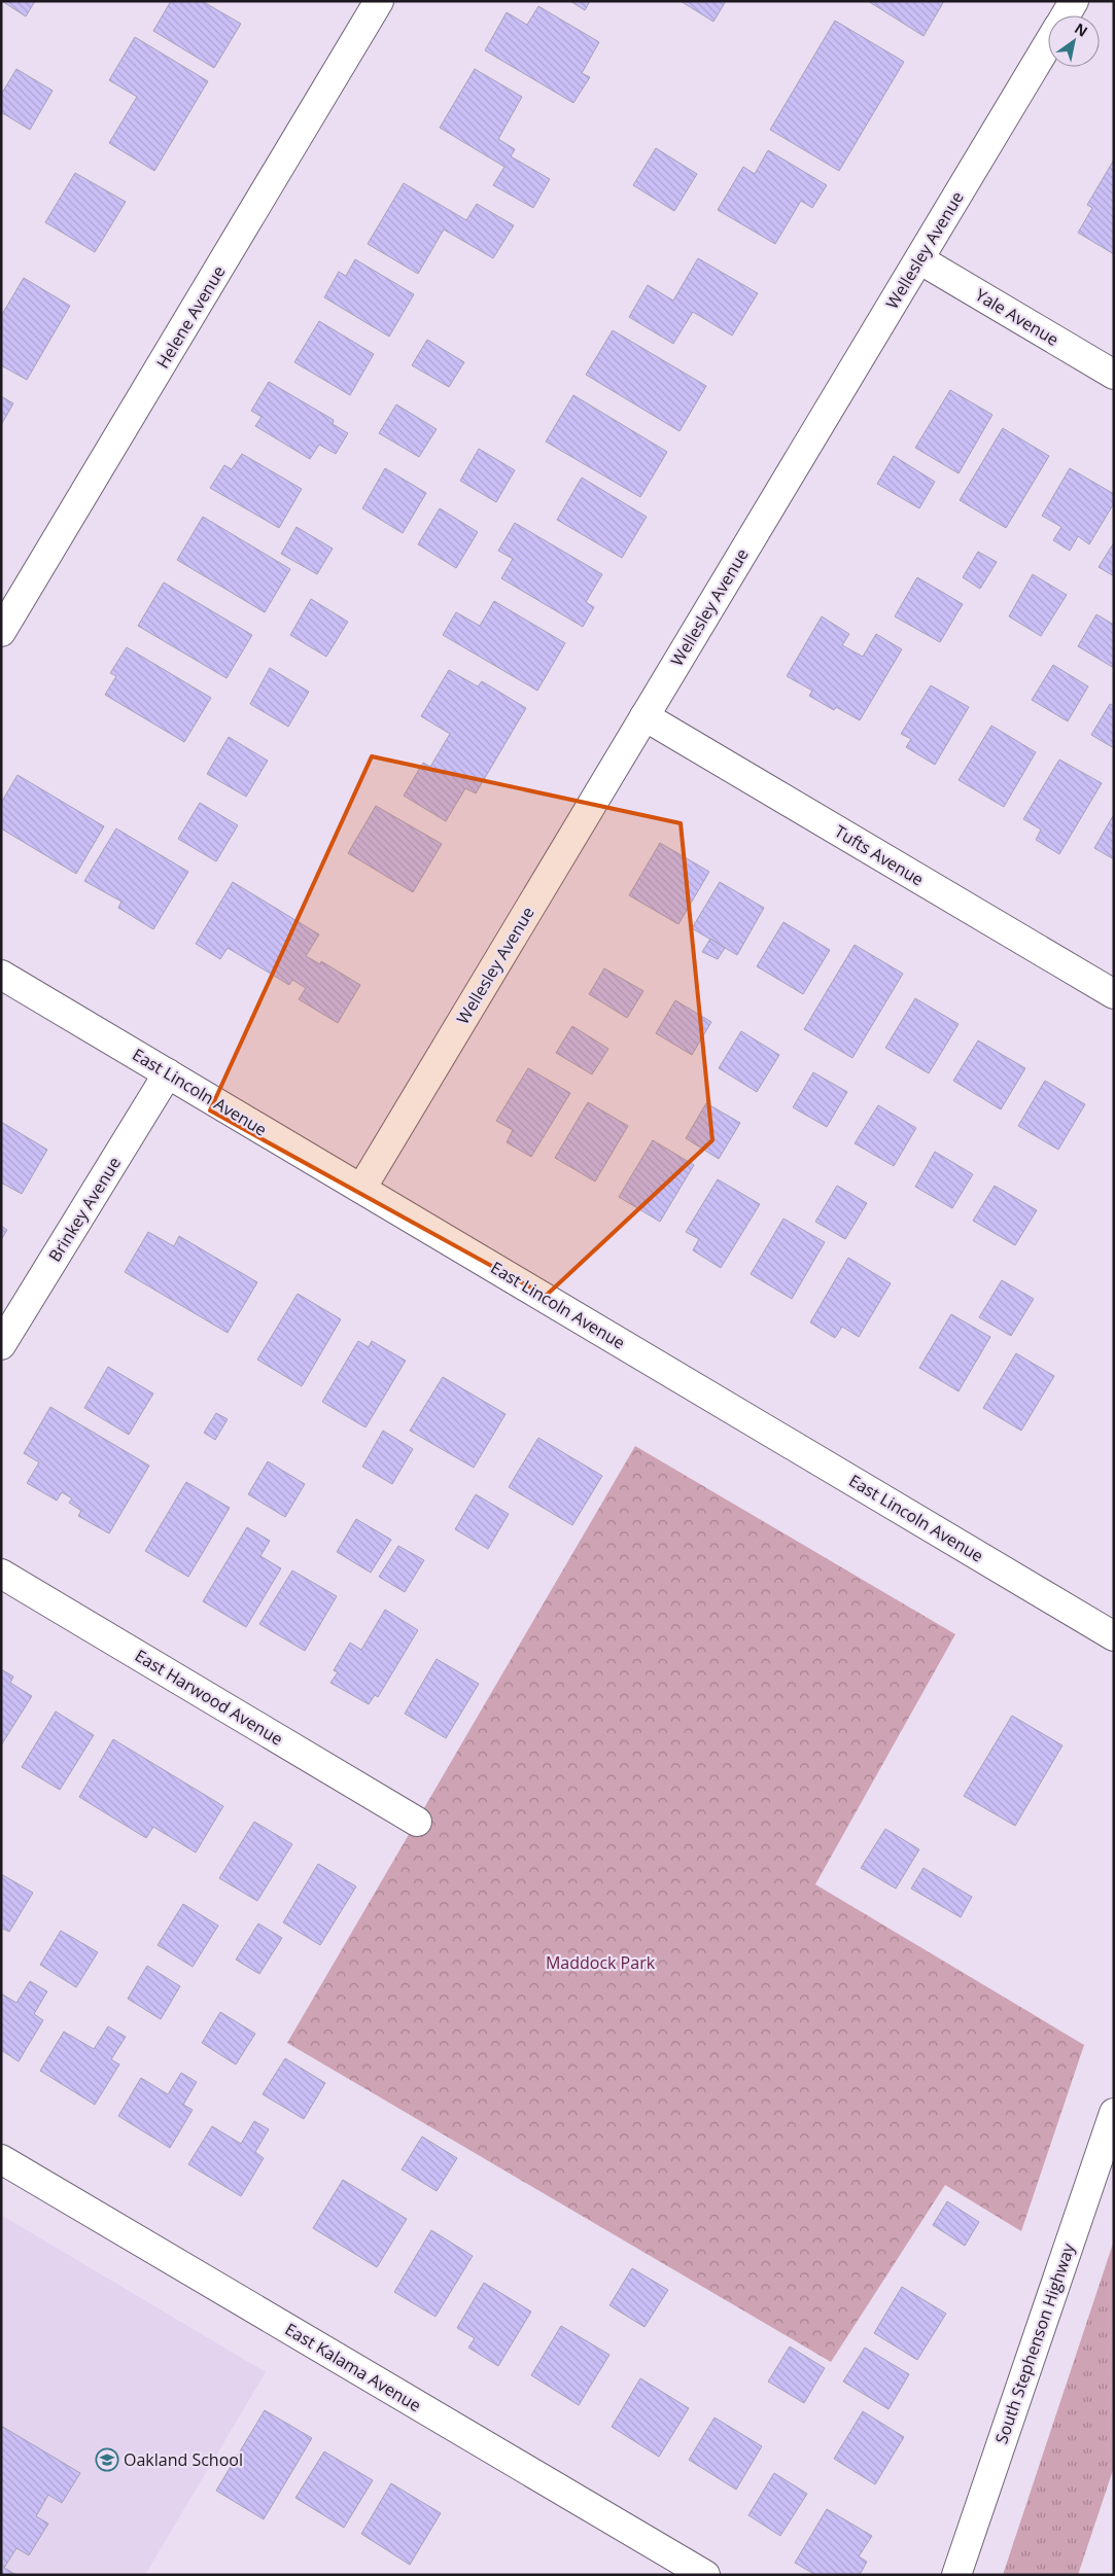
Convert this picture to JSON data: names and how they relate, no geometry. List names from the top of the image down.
{
  "streets": {
    "street": [
      "Wellesley Avenue",
      "Helene Avenue",
      "Yale Avenue",
      "Tufts Avenue",
      "East Lincoln Avenue",
      "Brinkey Avenue",
      "East Harwood Avenue",
      "South Stephenson Highway",
      "East Kalama Avenue"
    ]
  },
  "crossings": [
    ["Wellesley Avenue", "Yale Avenue"],
    ["Wellesley Avenue", "Tufts Avenue"],
    ["Wellesley Avenue", "East Lincoln Avenue"],
    ["East Lincoln Avenue", "Brinkey Avenue"]
  ],
  "parks": ["Maddock Park"],
  "places": {
    "school or university": ["Oakland School"]
  },
  "north": "top right"
}
